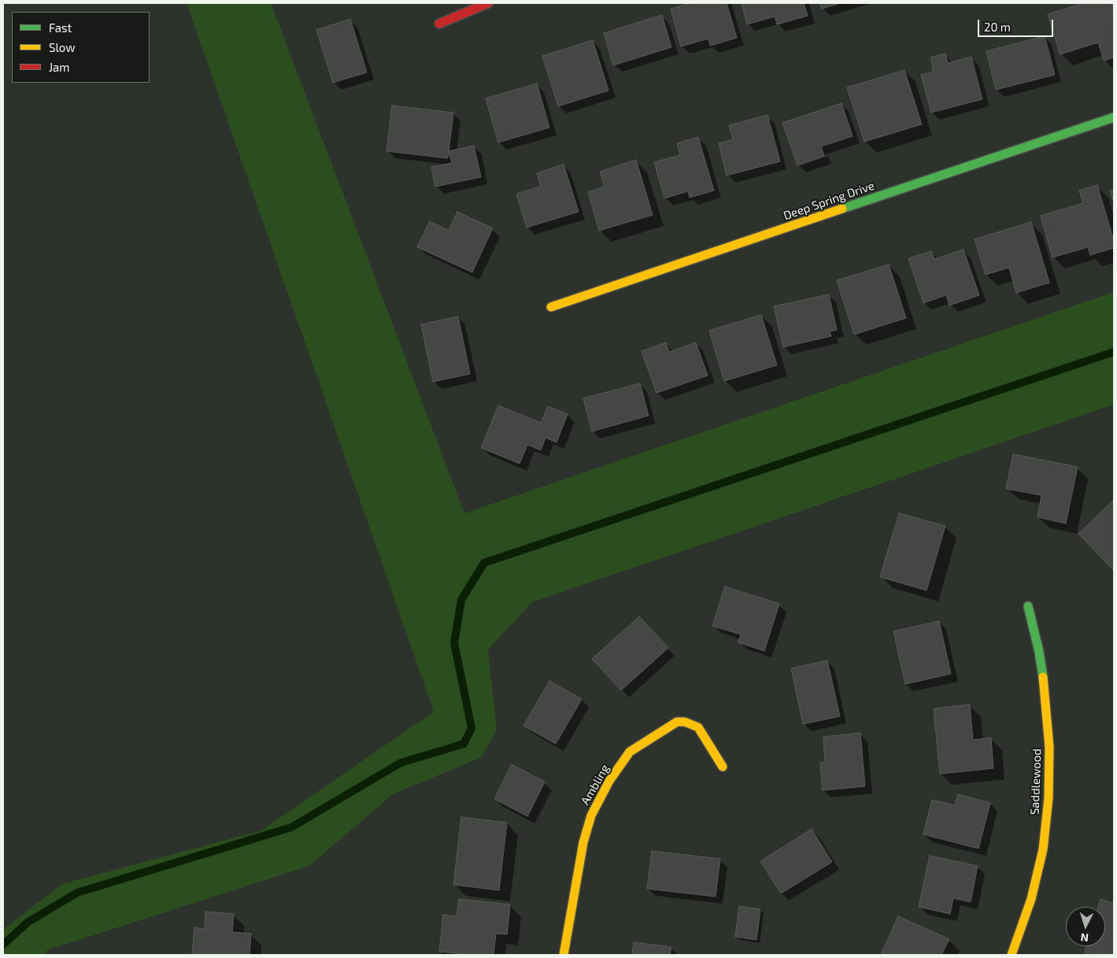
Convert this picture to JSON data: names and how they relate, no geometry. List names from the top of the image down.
{
  "streets": {
    "street": ["Deep Spring Drive", "Saddlewood", "Ambling"]
  },
  "legend": ["Fast", "Slow", "Jam"],
  "scale_bar": "20 m",
  "north": "bottom"
}
